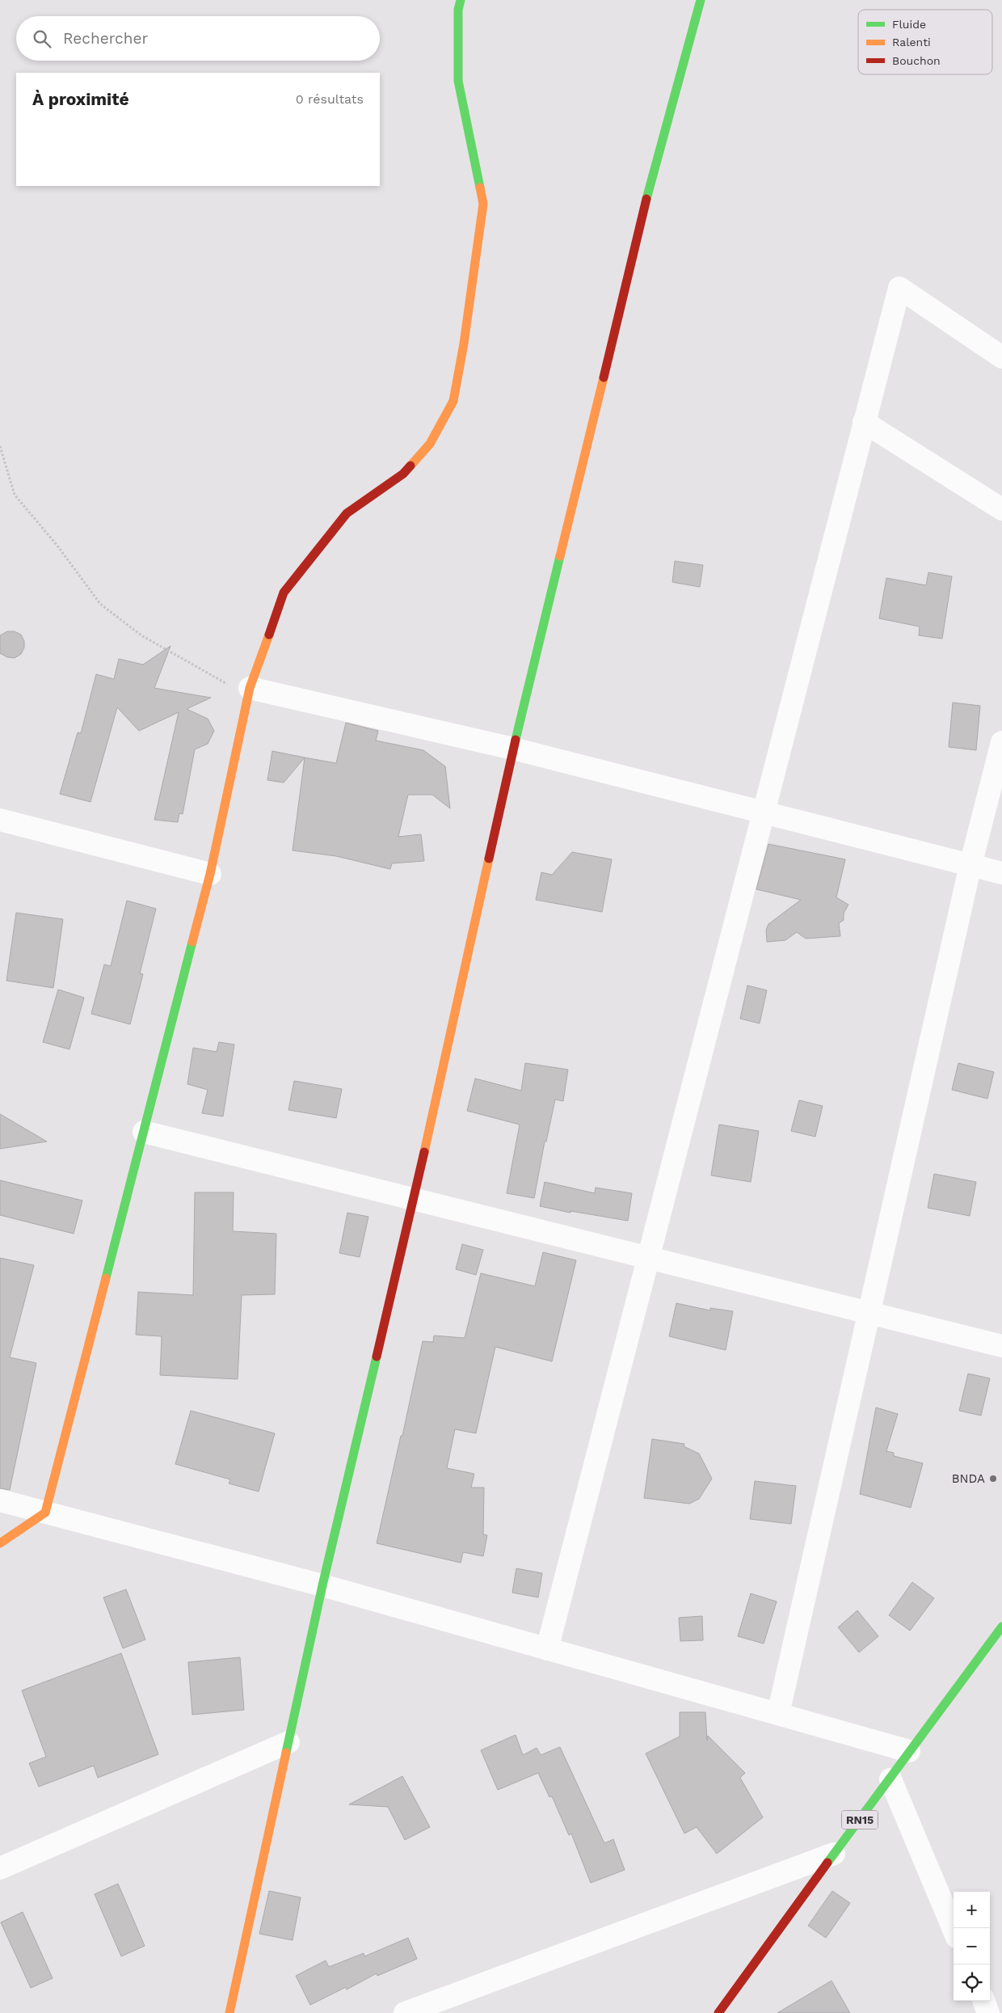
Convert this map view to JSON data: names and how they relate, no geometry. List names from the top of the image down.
{
  "streets": {
    "street": ["RN15"]
  },
  "places": ["BNDA"],
  "legend": ["Fluide", "Ralenti", "Bouchon"],
  "page": {
    "search": "Rechercher",
    "heading": ["À proximité", "0 résultats"],
    "map_buttons": ["+", "−"]
  }
}
